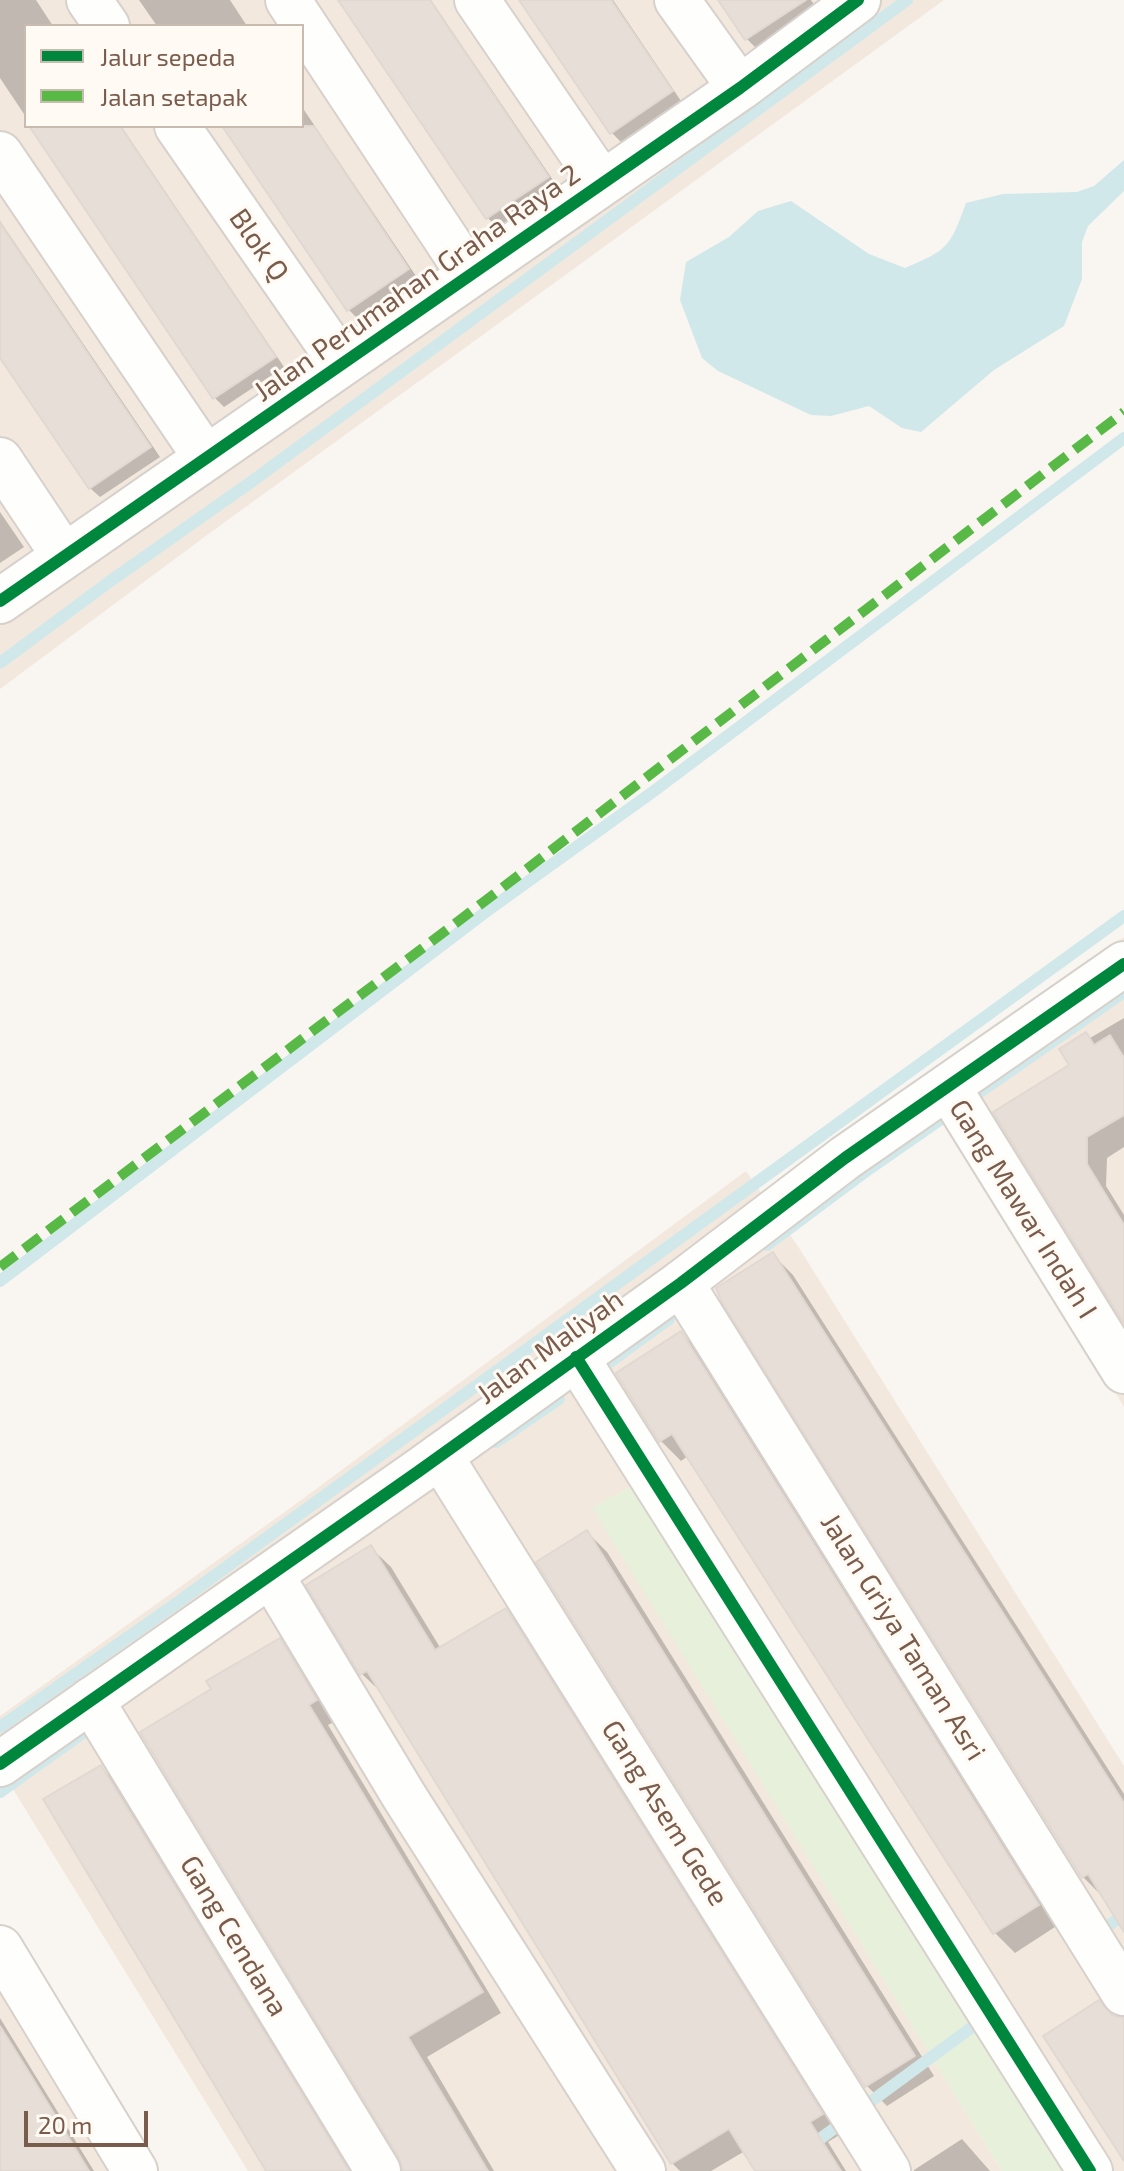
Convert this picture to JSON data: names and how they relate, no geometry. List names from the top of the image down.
{
  "streets": {
    "street": [
      "Blok Q",
      "Jalan Perumahan Graha Raya 2",
      "Gang Mawar Indah I",
      "Jalan Maliyah",
      "Jalan Griya Taman Asri",
      "Gang Asem Gede",
      "Gang Cendana"
    ]
  },
  "crossings": [
    ["Blok Q", "Jalan Perumahan Graha Raya 2"],
    ["Gang Mawar Indah I", "Jalan Maliyah"],
    ["Jalan Maliyah", "Jalan Griya Taman Asri"],
    ["Jalan Maliyah", "Gang Asem Gede"],
    ["Jalan Maliyah", "Gang Cendana"]
  ],
  "legend": ["Jalur sepeda", "Jalan setapak"],
  "scale_bar": "20 m"
}
